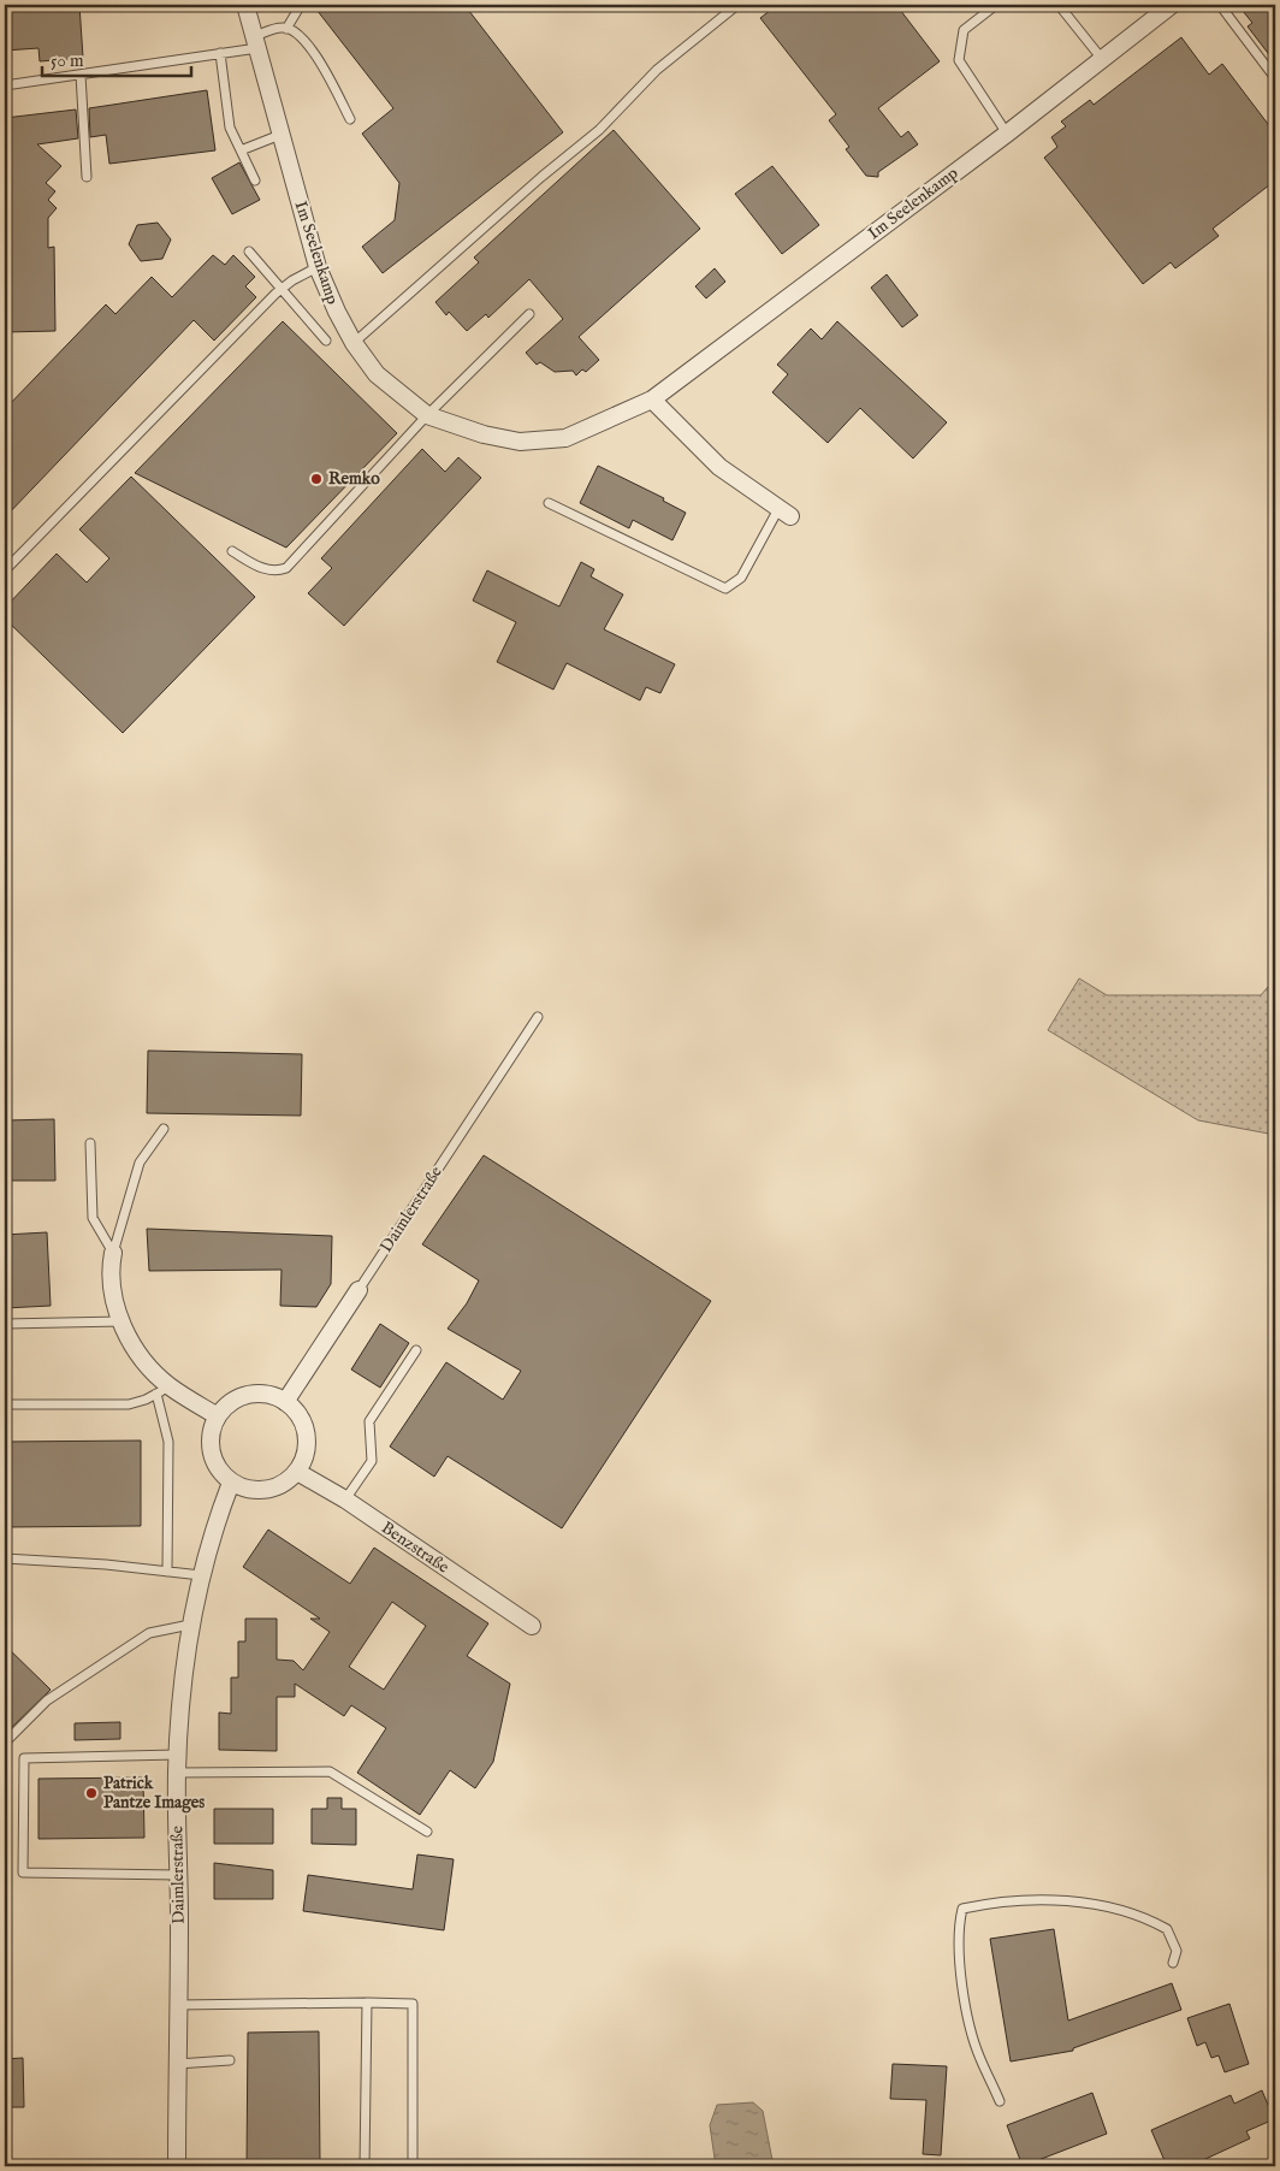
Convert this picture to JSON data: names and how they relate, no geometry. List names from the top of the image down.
{
  "streets": {
    "street": ["Im Seelenkamp", "Daimlerstraße", "Benzstraße"]
  },
  "crossings": [
    ["Daimlerstraße", "Benzstraße"]
  ],
  "places": ["Remko", "Patrick Pantze Images"],
  "scale_bar": "50 m"
}
